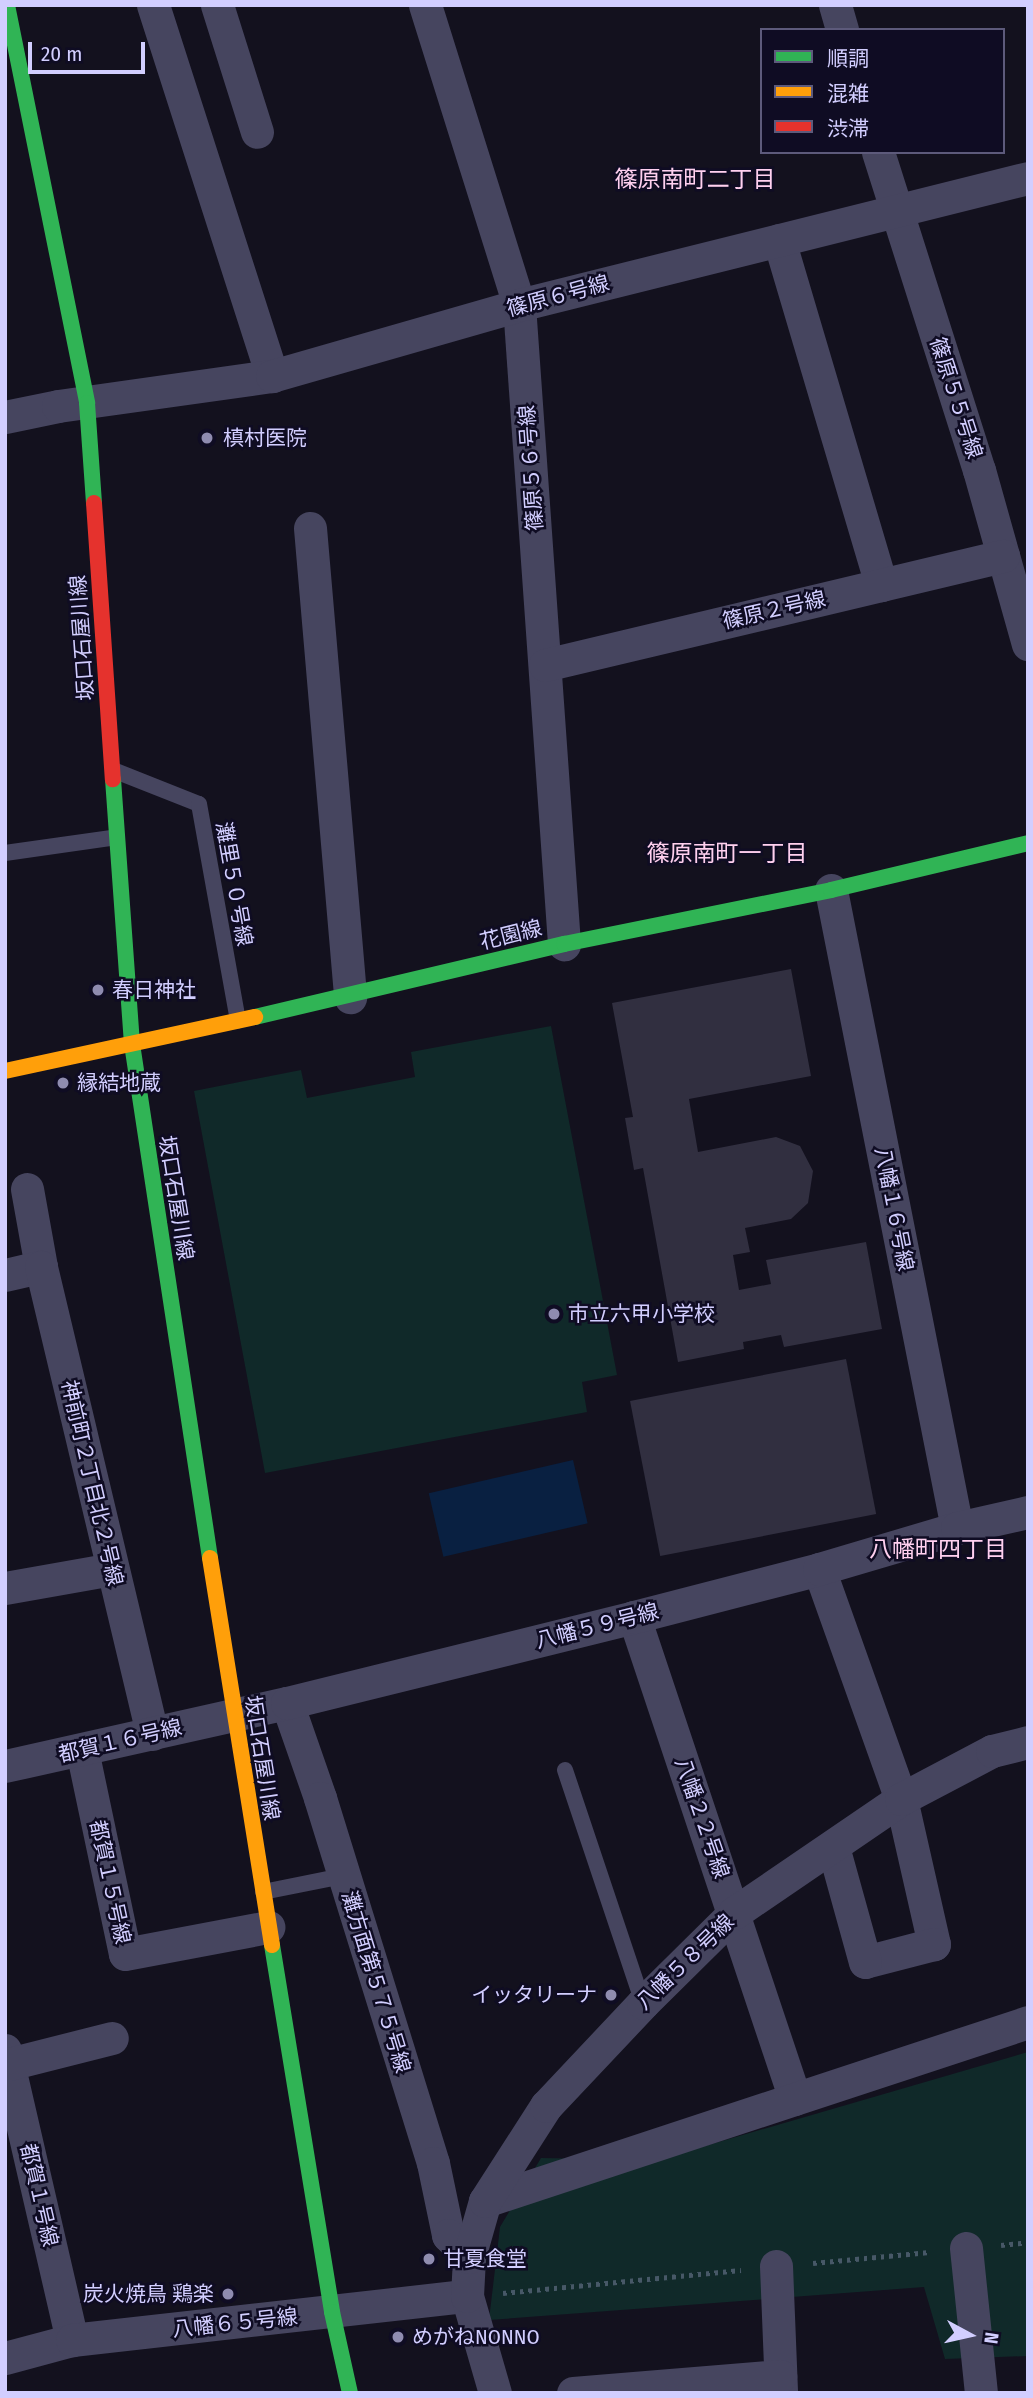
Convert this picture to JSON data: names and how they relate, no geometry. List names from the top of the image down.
{
  "streets": {
    "street": [
      "篠原６号線",
      "篠原５５号線",
      "篠原５６号線",
      "篠原２号線",
      "坂口石屋川線",
      "花園線",
      "八幡１６号線",
      "神前町２丁目北２号線",
      "八幡５９号線",
      "都賀１６号線",
      "八幡２２号線",
      "都賀１５号線",
      "八幡５８号線",
      "灘方面第５７５号線",
      "都賀１号線",
      "八幡６５号線"
    ],
    "lane": ["灘里５０号線"]
  },
  "crossings": [
    ["篠原６号線", "篠原５５号線"],
    ["篠原６号線", "篠原５６号線"],
    ["篠原６号線", "坂口石屋川線"],
    ["篠原５５号線", "篠原２号線"],
    ["篠原５６号線", "篠原２号線"],
    ["篠原５６号線", "花園線"],
    ["坂口石屋川線", "灘里５０号線"],
    ["坂口石屋川線", "花園線"],
    ["坂口石屋川線", "八幡５９号線"],
    ["坂口石屋川線", "都賀１６号線"],
    ["坂口石屋川線", "都賀１５号線"],
    ["坂口石屋川線", "八幡６５号線"],
    ["灘里５０号線", "花園線"],
    ["花園線", "八幡１６号線"],
    ["八幡１６号線", "八幡５９号線"],
    ["神前町２丁目北２号線", "都賀１６号線"],
    ["八幡５９号線", "都賀１６号線"],
    ["八幡５９号線", "八幡２２号線"],
    ["八幡５９号線", "灘方面第５７５号線"],
    ["都賀１６号線", "都賀１５号線"],
    ["八幡２２号線", "八幡５８号線"],
    ["八幡５８号線", "灘方面第５７５号線"],
    ["八幡５８号線", "八幡６５号線"],
    ["都賀１号線", "八幡６５号線"]
  ],
  "districts": ["篠原南町二丁目", "篠原南町一丁目", "八幡町四丁目"],
  "places": [
    "槙村医院",
    "春日神社",
    "縁結地蔵",
    "市立六甲小学校",
    "イッタリーナ",
    "甘夏食堂",
    "炭火焼鳥 鶏楽",
    "めがねNONNO"
  ],
  "legend": ["順調", "混雑", "渋滞"],
  "scale_bar": "20 m",
  "north": "right"
}
